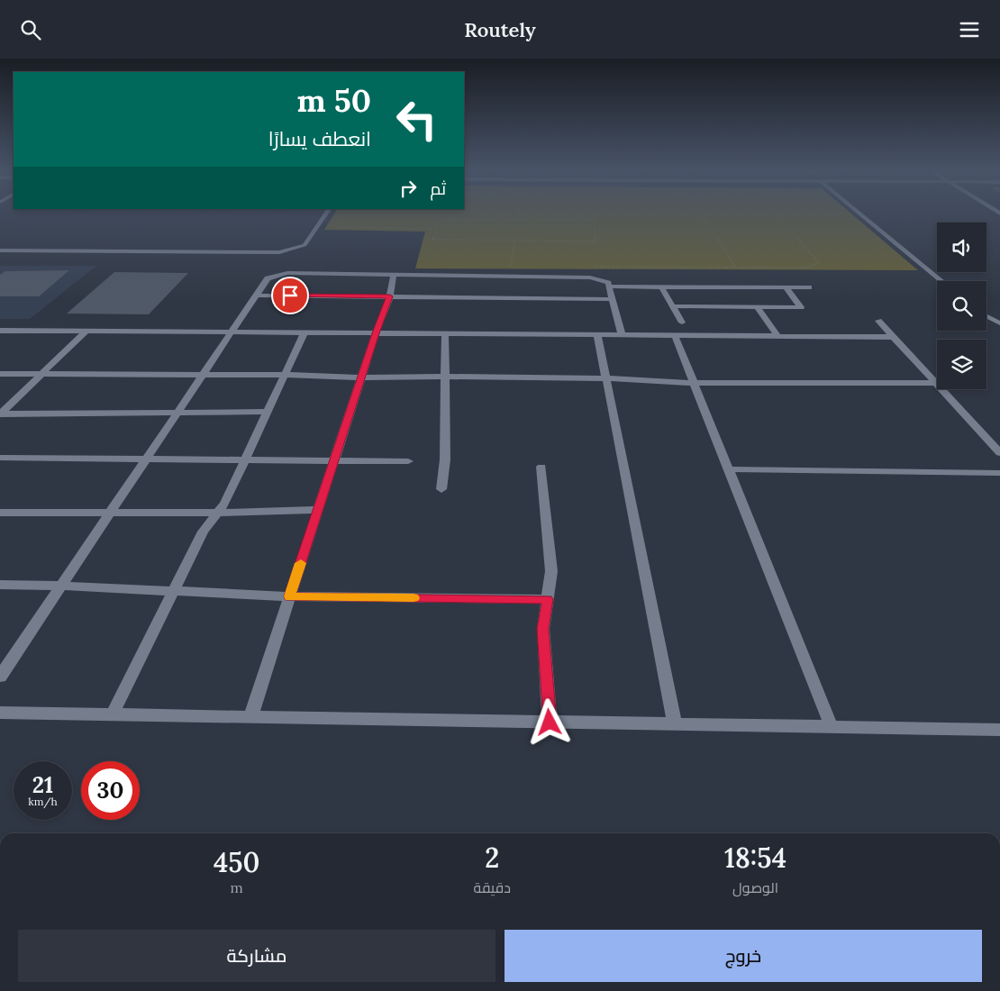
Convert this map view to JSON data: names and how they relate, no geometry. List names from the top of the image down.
{
  "page": {
    "header": "Routely",
    "turn": ["50 m", "انعطف يسارًا"],
    "then": "ثم",
    "speed": "21 km/h",
    "limit": "30",
    "eta": [
      "18:54",
      "الوصول",
      "2",
      "دقيقة",
      "450",
      "m"
    ],
    "buttons": ["خروج", "مشاركة"]
  }
}
